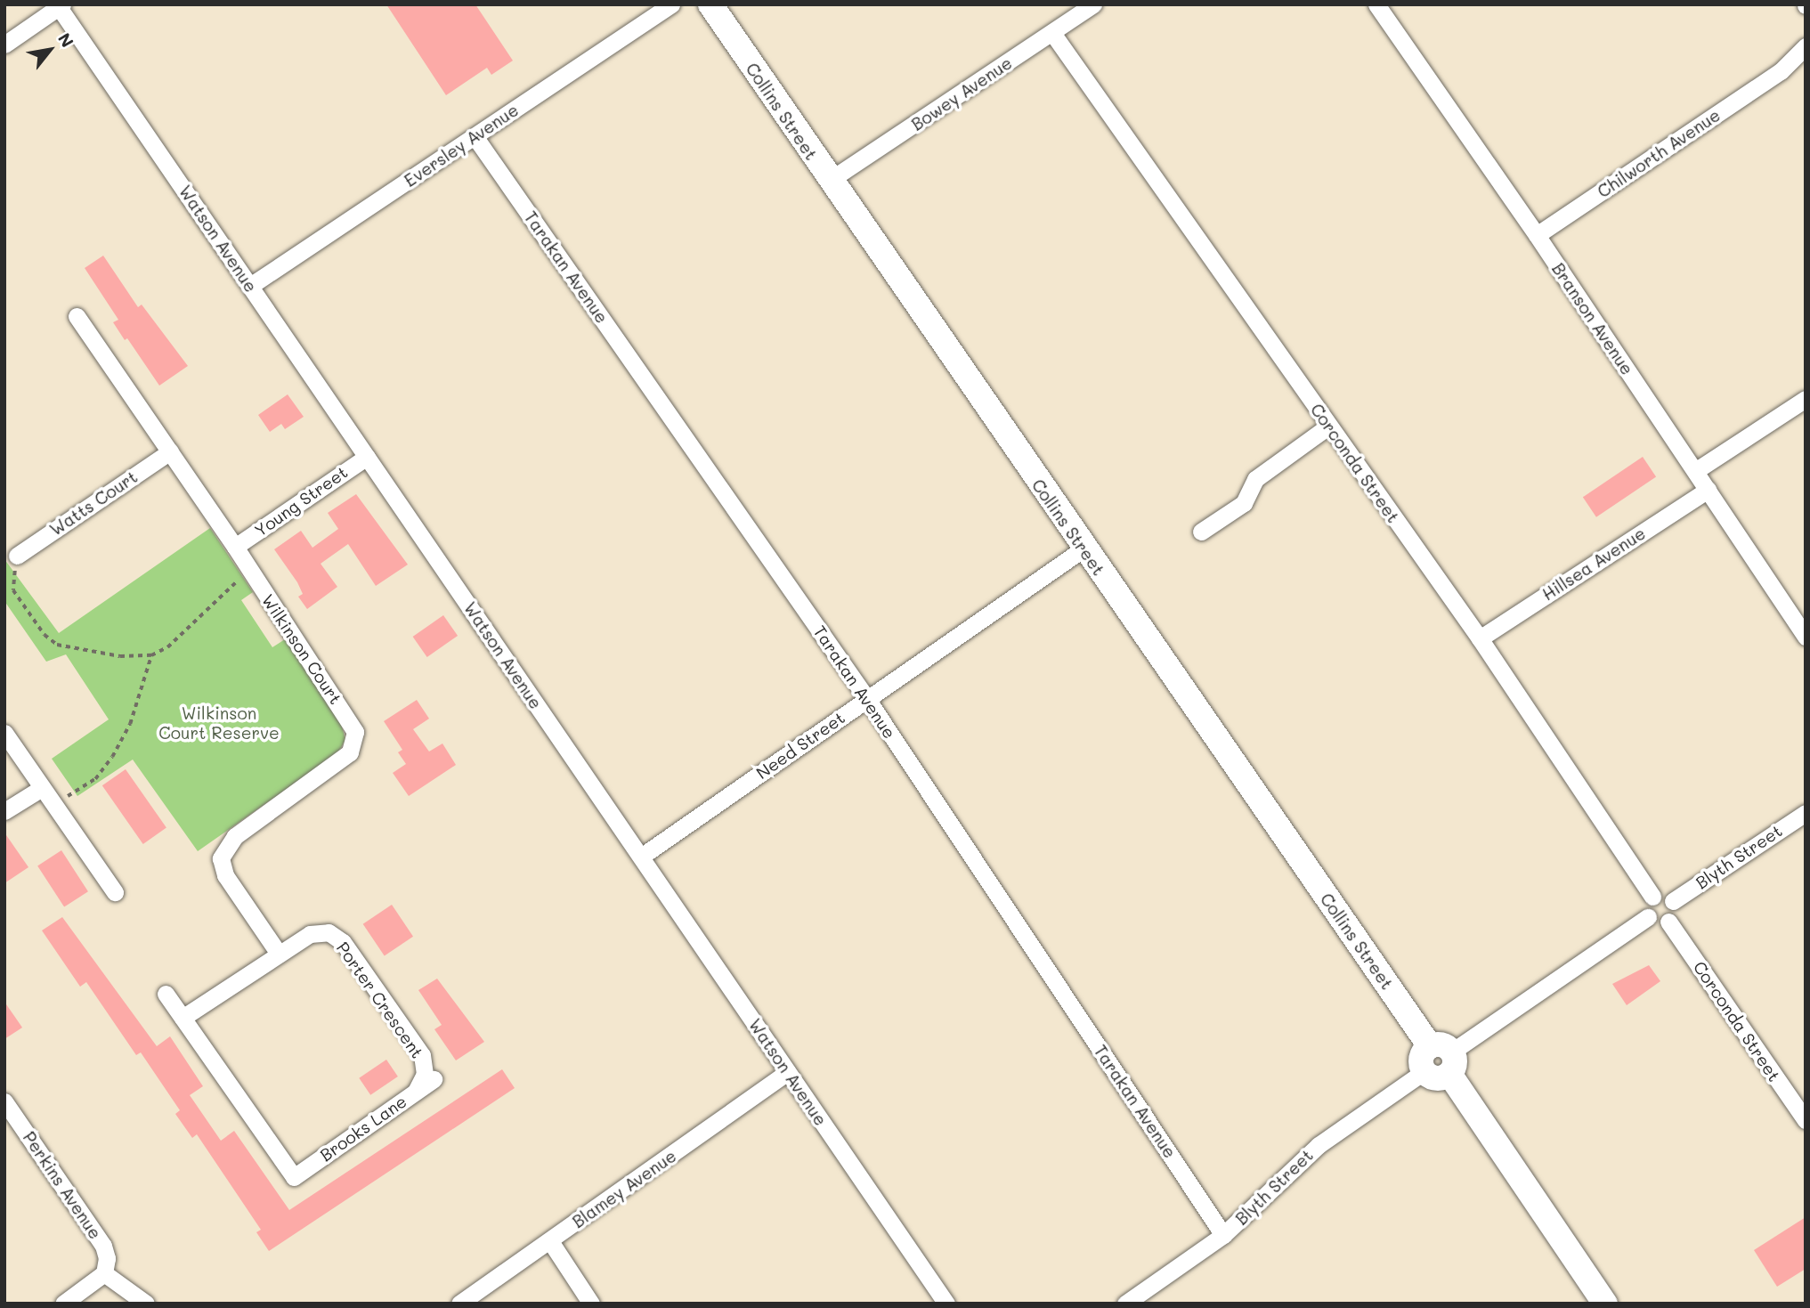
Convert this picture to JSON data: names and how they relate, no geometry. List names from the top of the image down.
{
  "streets": {
    "street": [
      "Bowey Avenue",
      "Collins Street",
      "Eversley Avenue",
      "Chilworth Avenue",
      "Watson Avenue",
      "Tarakan Avenue",
      "Branson Avenue",
      "Corconda Street",
      "Young Street",
      "Watts Court",
      "Hillsea Avenue",
      "Wilkinson Court",
      "Need Street",
      "Blyth Street",
      "Porter Crescent",
      "Brooks Lane",
      "Perkins Avenue",
      "Blamey Avenue"
    ]
  },
  "crossings": [
    ["Bowey Avenue", "Collins Street"],
    ["Bowey Avenue", "Corconda Street"],
    ["Collins Street", "Need Street"],
    ["Eversley Avenue", "Watson Avenue"],
    ["Eversley Avenue", "Tarakan Avenue"],
    ["Chilworth Avenue", "Branson Avenue"],
    ["Watson Avenue", "Young Street"],
    ["Watson Avenue", "Need Street"],
    ["Watson Avenue", "Blamey Avenue"],
    ["Tarakan Avenue", "Need Street"],
    ["Tarakan Avenue", "Blyth Street"],
    ["Branson Avenue", "Hillsea Avenue"],
    ["Corconda Street", "Hillsea Avenue"],
    ["Corconda Street", "Blyth Street"],
    ["Young Street", "Wilkinson Court"],
    ["Watts Court", "Wilkinson Court"],
    ["Wilkinson Court", "Porter Crescent"],
    ["Porter Crescent", "Brooks Lane"]
  ],
  "parks": ["Wilkinson Court Reserve"],
  "north": "top right"
}
